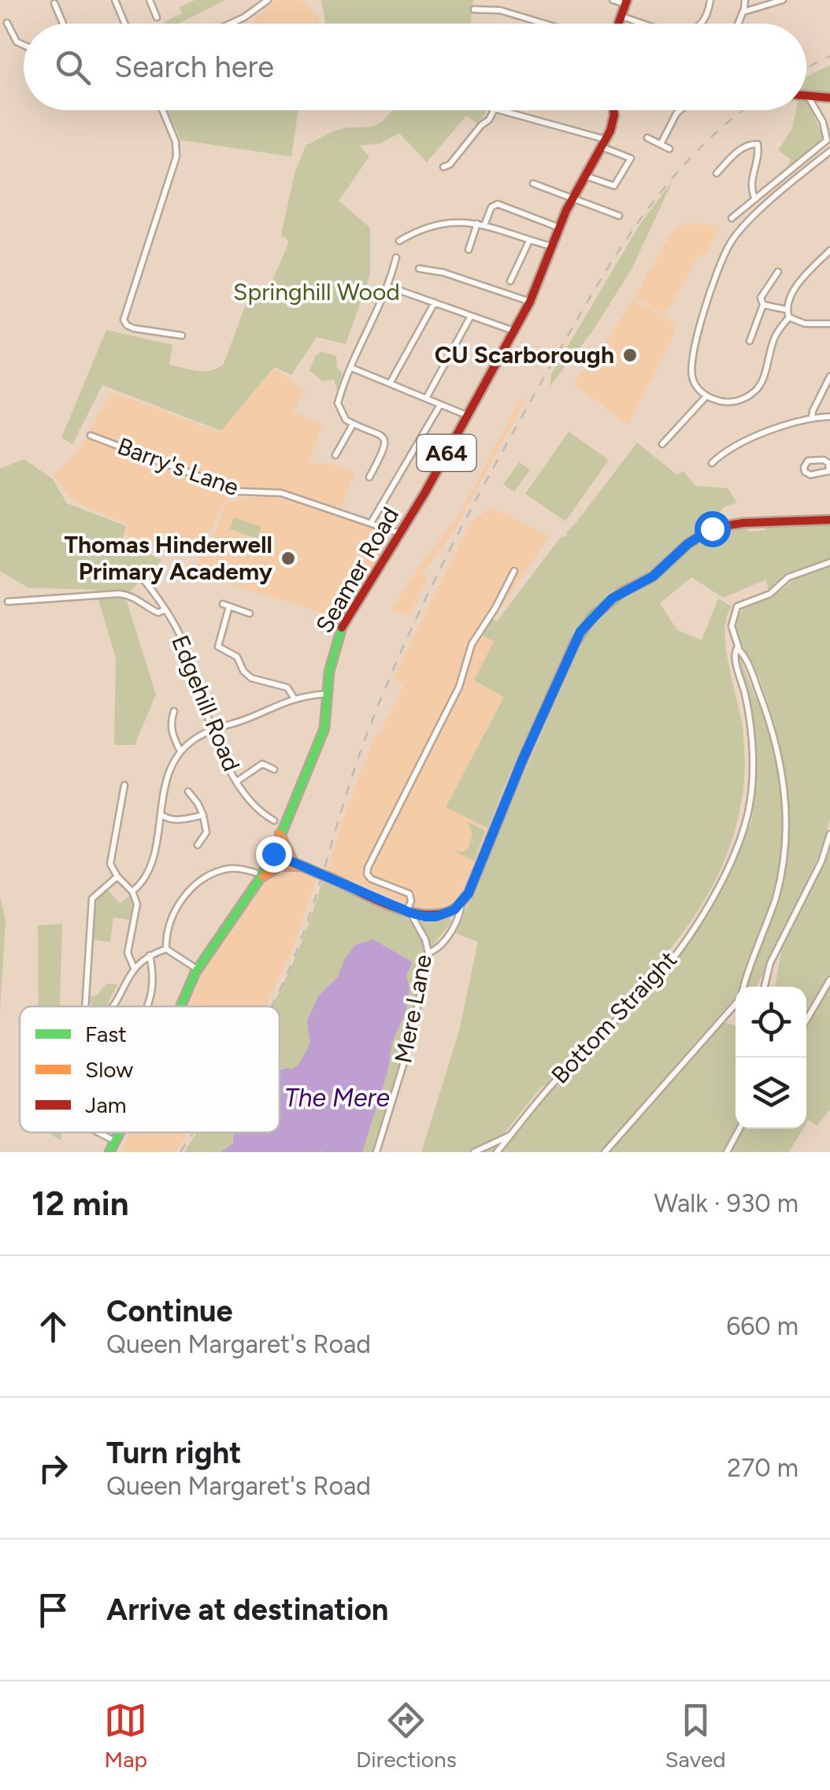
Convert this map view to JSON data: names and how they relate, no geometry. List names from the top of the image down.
{
  "streets": {
    "main road": ["A64", "Seamer Road"],
    "street": [
      "Barry's Lane",
      "Edgehill Road",
      "Mere Lane",
      "Bottom Straight"
    ]
  },
  "crossings": [
    ["Barry's Lane", "Seamer Road"],
    ["Seamer Road", "Edgehill Road"]
  ],
  "water": ["The Mere"],
  "parks": ["Springhill Wood"],
  "places": ["CU Scarborough", "Thomas Hinderwell Primary Academy"],
  "legend": ["Fast", "Slow", "Jam"],
  "page": {
    "search": "Search here",
    "heading": ["12 min", "Walk · 930 m"],
    "list": [
      ["Continue", "Queen Margaret's Road", "660 m"],
      ["Turn right", "Queen Margaret's Road", "270 m"],
      "Arrive at destination"
    ],
    "nav": ["Map", "Directions", "Saved"]
  }
}
